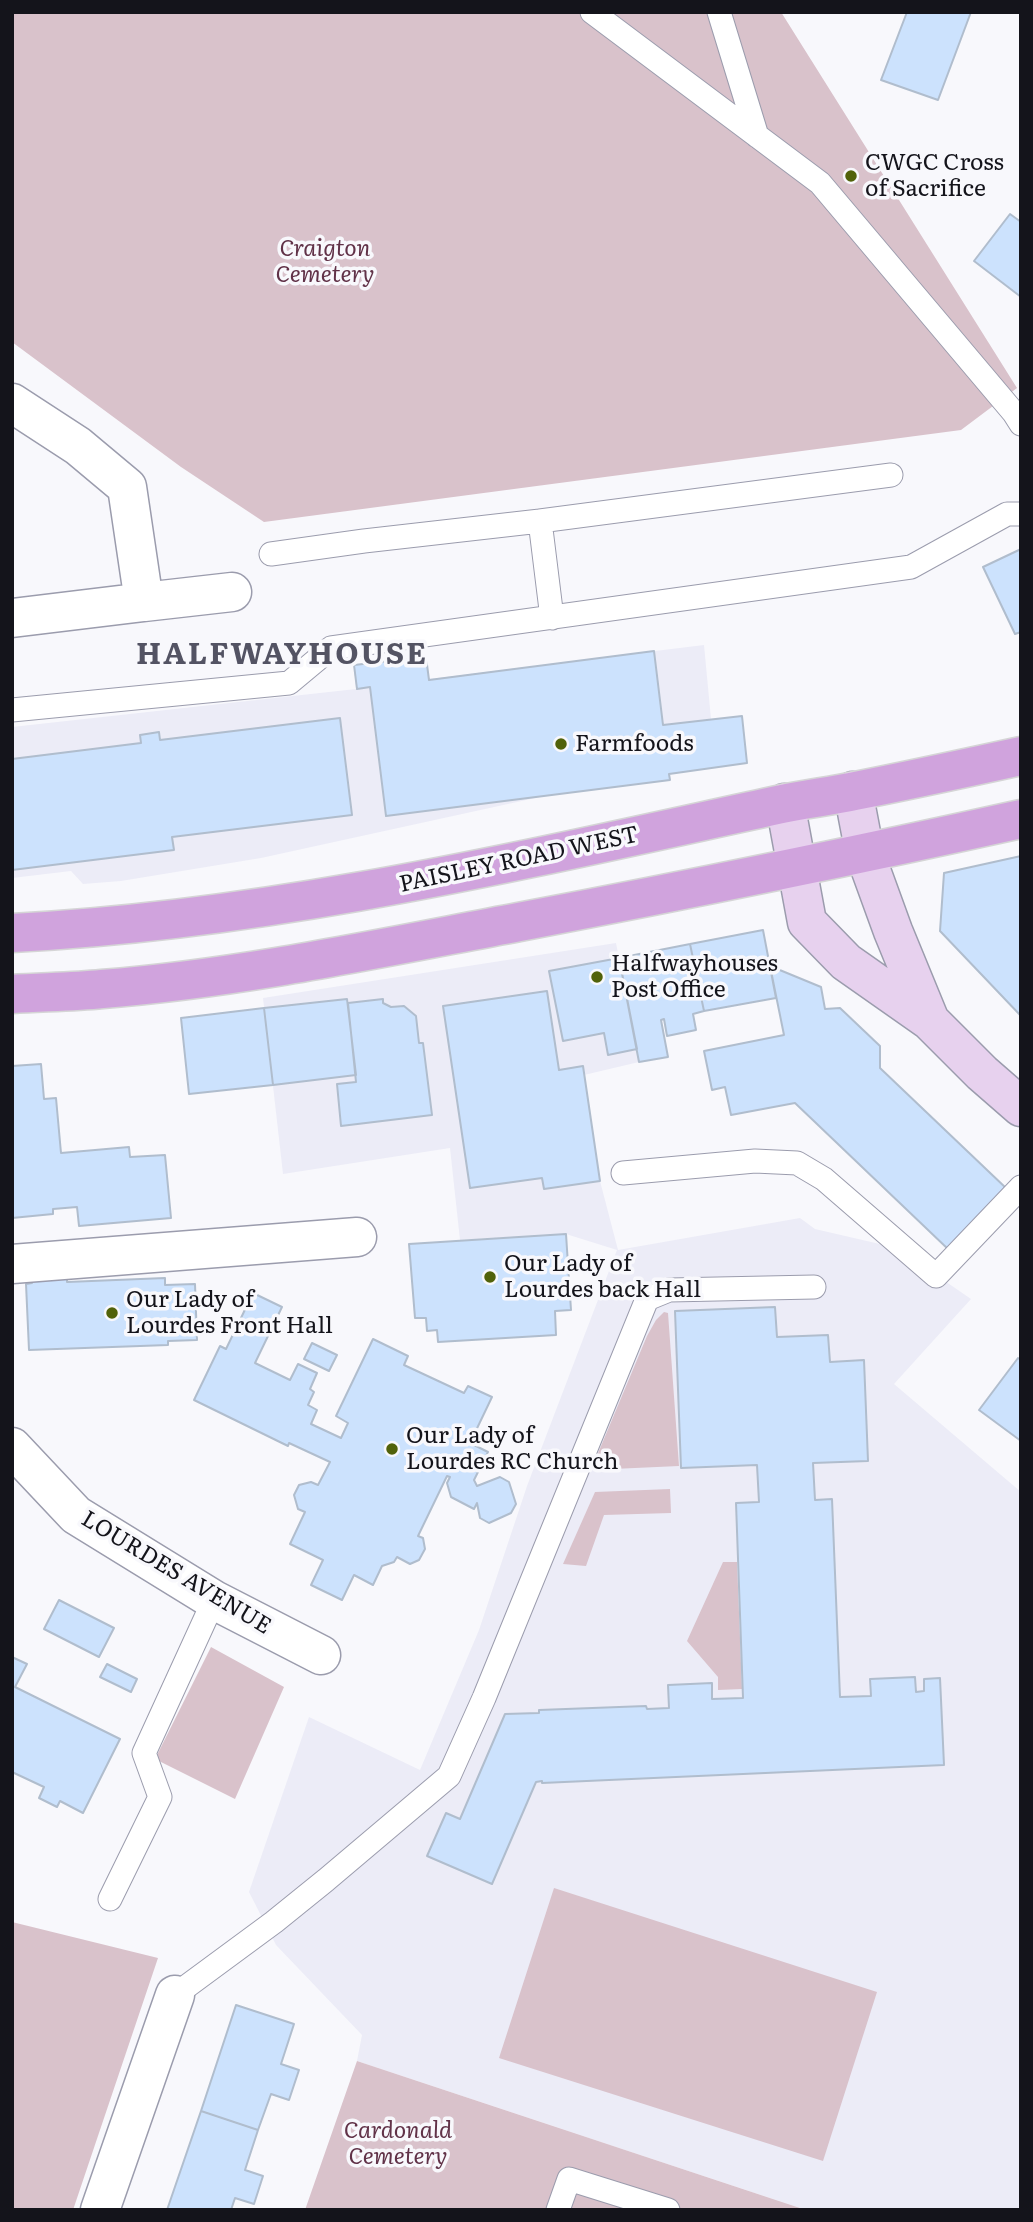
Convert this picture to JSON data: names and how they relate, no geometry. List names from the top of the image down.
{
  "streets": {
    "main road": ["PAISLEY ROAD WEST"],
    "street": ["LOURDES AVENUE"]
  },
  "districts": ["HALFWAYHOUSE"],
  "parks": ["Craigton Cemetery", "Cardonald Cemetery"],
  "places": [
    "CWGC Cross of Sacrifice",
    "Farmfoods",
    "Halfwayhouses Post Office",
    "Our Lady of Lourdes back Hall",
    "Our Lady of Lourdes Front Hall",
    "Our Lady of Lourdes RC Church"
  ]
}
